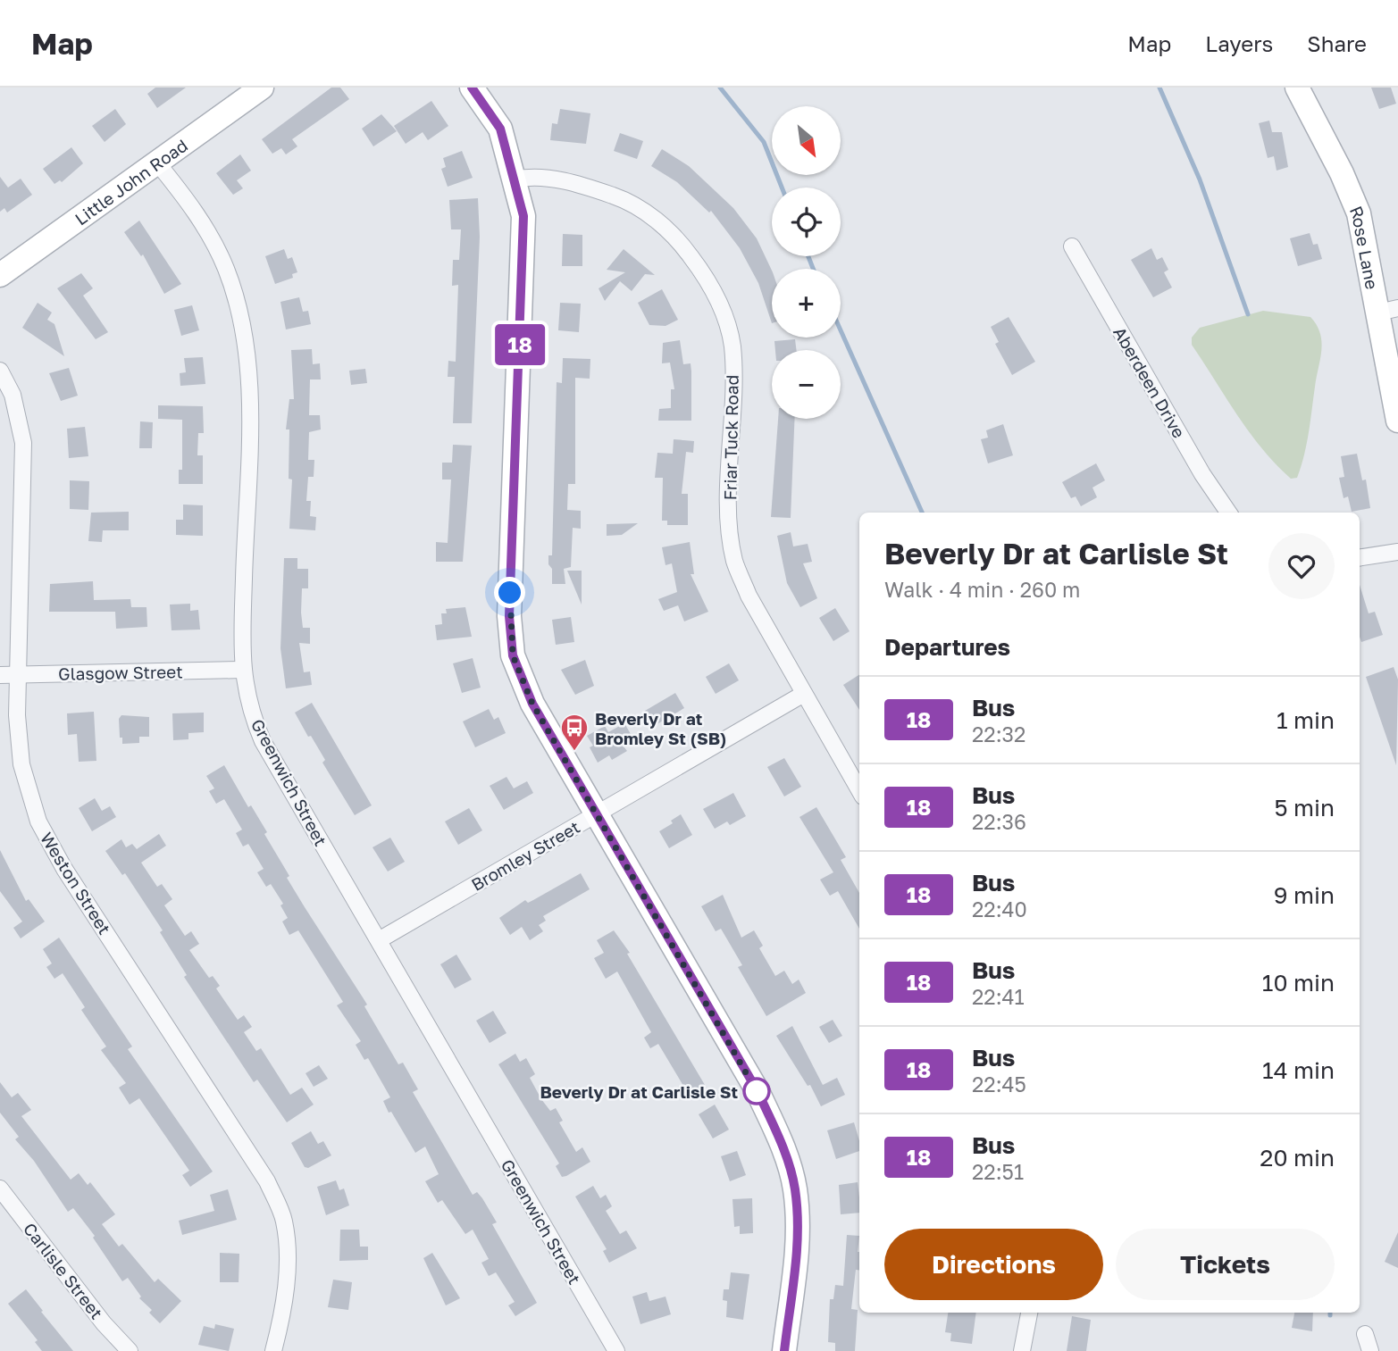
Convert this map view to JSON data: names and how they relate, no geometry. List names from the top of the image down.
{
  "streets": {
    "street": [
      "Little John Road",
      "Rose Lane",
      "Aberdeen Drive",
      "Friar Tuck Road",
      "Glasgow Street",
      "Greenwich Street",
      "Bromley Street",
      "Weston Street",
      "Carlisle Street"
    ]
  },
  "crossings": [
    ["Little John Road", "Greenwich Street"],
    ["Friar Tuck Road", "Bromley Street"],
    ["Glasgow Street", "Greenwich Street"],
    ["Glasgow Street", "Weston Street"],
    ["Greenwich Street", "Bromley Street"]
  ],
  "places": {
    "bus stop": ["Beverly Dr at Bromley St (SB)"],
    "other": ["Beverly Dr at Carlisle St"]
  },
  "lines": ["bus line 18"],
  "north": "bottom right",
  "page": {
    "header": "Map",
    "nav": ["Map", "Layers", "Share"],
    "on_map": "18",
    "map_buttons": ["+", "−"],
    "heading": [
      ["Beverly Dr at Carlisle St", "Walk · 4 min · 260 m"],
      "Departures"
    ],
    "list": [
      {
        "mark": "18",
        "name": "Bus",
        "note": "22:32",
        "value": "1 min"
      },
      {
        "mark": "18",
        "name": "Bus",
        "note": "22:36",
        "value": "5 min"
      },
      {
        "mark": "18",
        "name": "Bus",
        "note": "22:40",
        "value": "9 min"
      },
      {
        "mark": "18",
        "name": "Bus",
        "note": "22:41",
        "value": "10 min"
      },
      {
        "mark": "18",
        "name": "Bus",
        "note": "22:45",
        "value": "14 min"
      },
      {
        "mark": "18",
        "name": "Bus",
        "note": "22:51",
        "value": "20 min"
      }
    ],
    "buttons": ["Directions", "Tickets"]
  }
}
